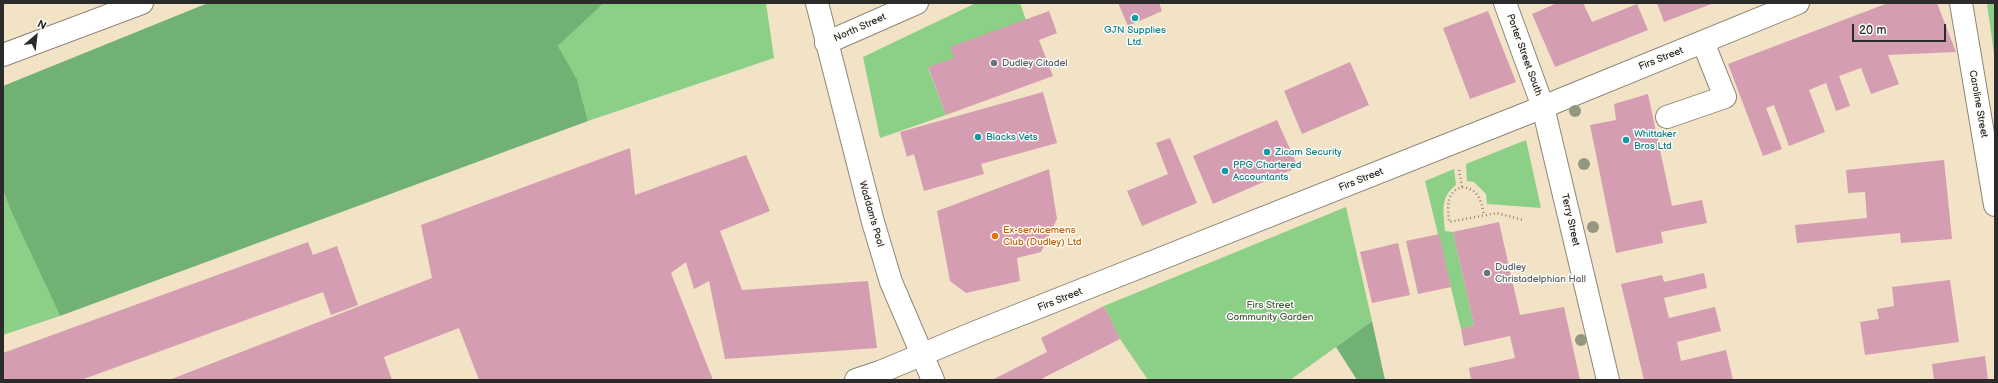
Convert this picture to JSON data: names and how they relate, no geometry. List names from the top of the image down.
{
  "streets": {
    "main road": [
      "North Street",
      "Porter Street South",
      "Firs Street",
      "Caroline Street",
      "Waddam's Pool",
      "Terry Street"
    ]
  },
  "crossings": [
    ["North Street", "Waddam's Pool"],
    ["Porter Street South", "Firs Street"],
    ["Porter Street South", "Terry Street"],
    ["Firs Street", "Waddam's Pool"],
    ["Firs Street", "Terry Street"]
  ],
  "parks": ["Firs Street Community Garden"],
  "places": [
    "GJN Supplies Ltd.",
    "Dudley Citadel",
    "Blacks Vets",
    "Whittaker Bros Ltd",
    "Zicam Security",
    "PPG Chartered Accountants",
    "Ex-servicemens Club (Dudley) Ltd",
    "Dudley Christadelphian Hall"
  ],
  "scale_bar": "20 m",
  "north": "top right"
}
